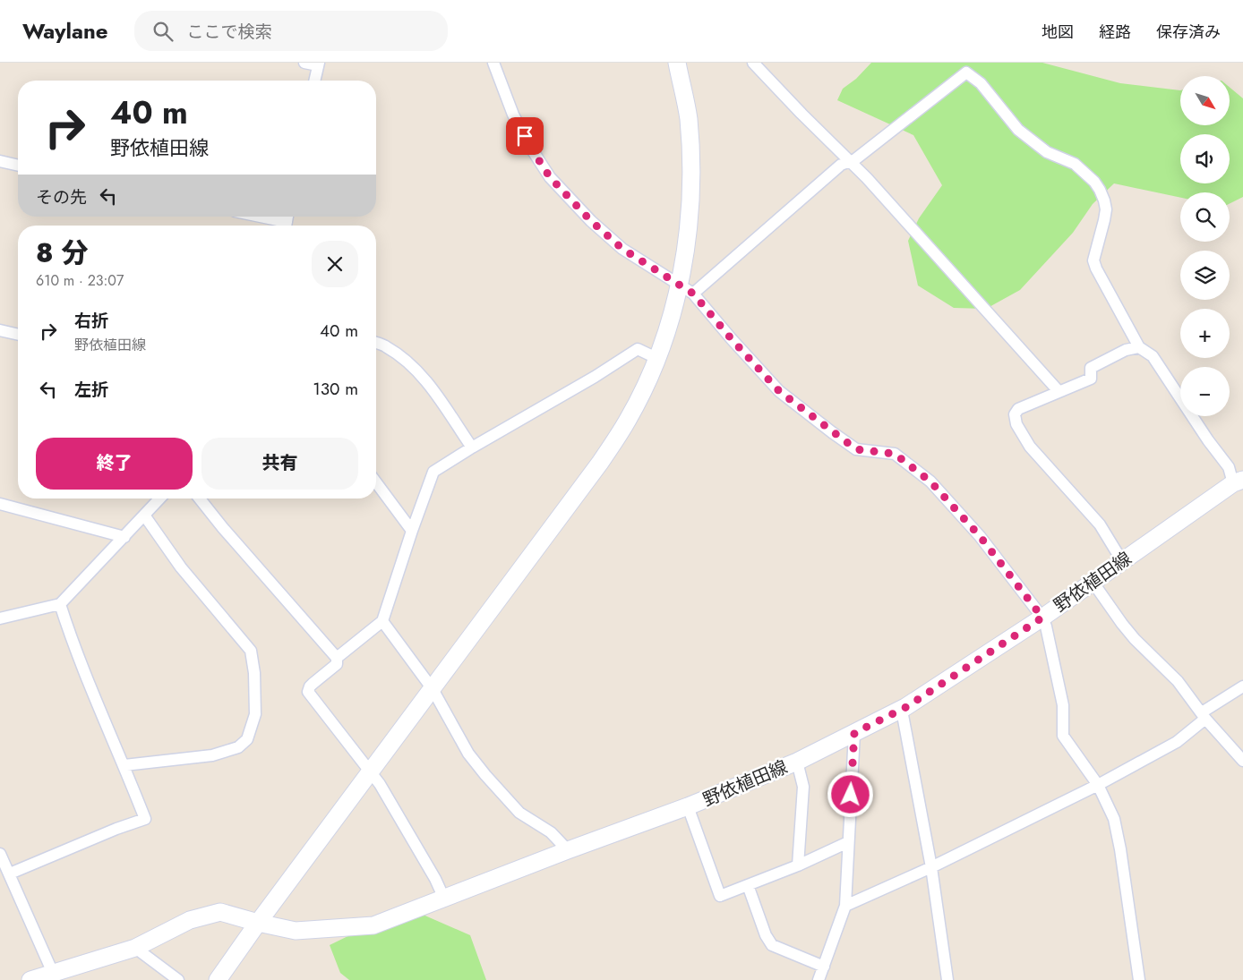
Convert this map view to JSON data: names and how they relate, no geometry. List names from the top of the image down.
{
  "streets": {
    "street": ["野依植田線"]
  },
  "north": "bottom right",
  "page": {
    "header": "Waylane",
    "search": "ここで検索",
    "nav": ["地図", "経路", "保存済み"],
    "map_buttons": ["+", "−"],
    "turn": ["40 m", "野依植田線"],
    "then": "その先",
    "heading": ["8 分", "610 m · 23:07"],
    "list": [
      {
        "name": "右折",
        "note": "野依植田線",
        "value": "40 m"
      },
      {
        "name": "左折",
        "value": "130 m"
      }
    ],
    "buttons": ["終了", "共有"]
  }
}
